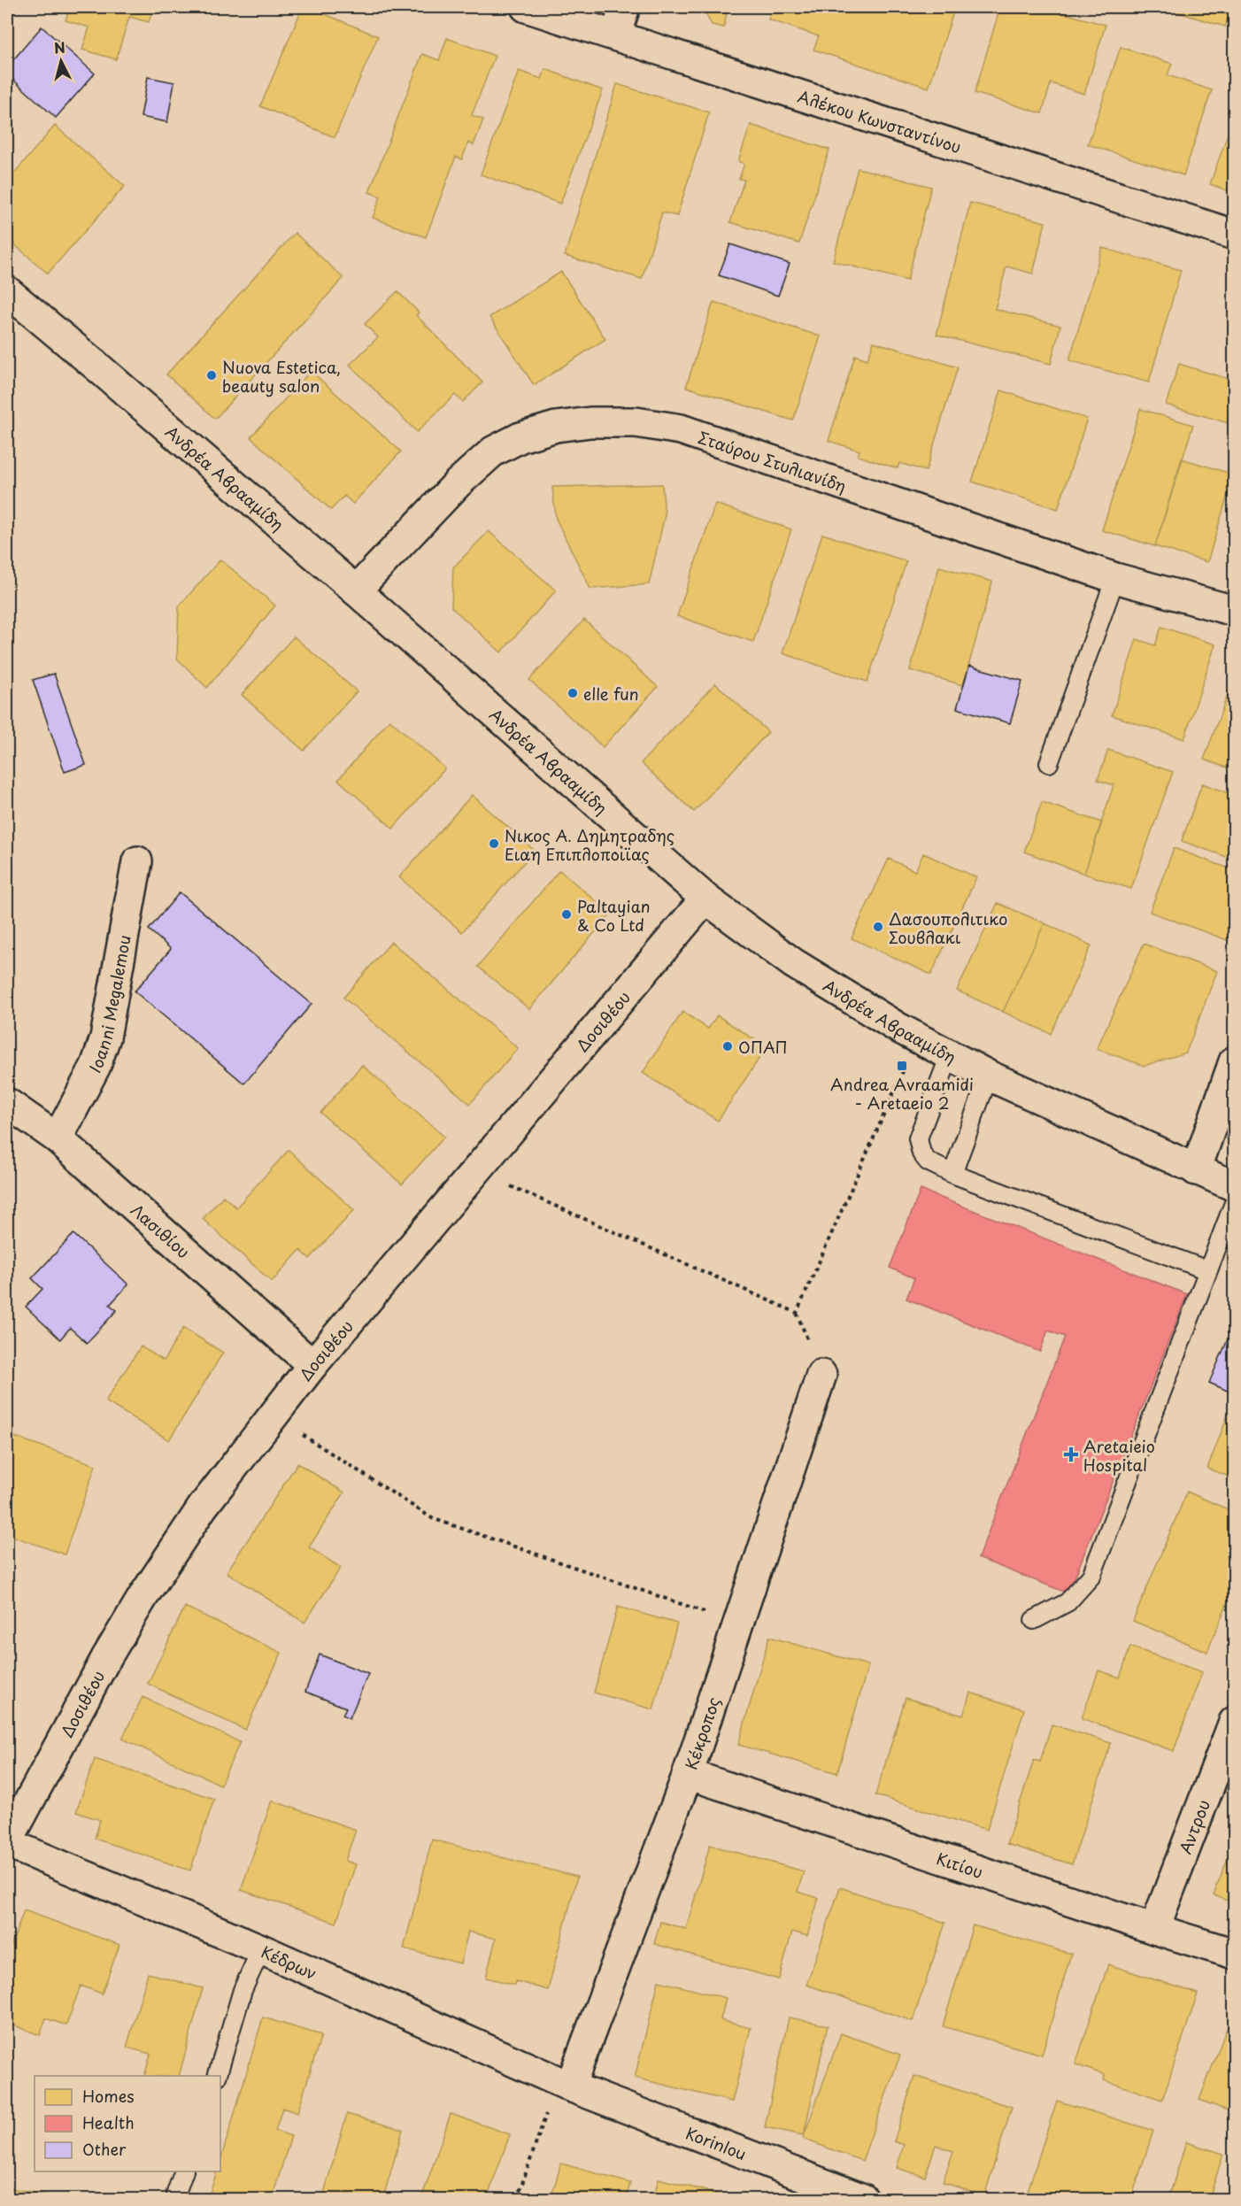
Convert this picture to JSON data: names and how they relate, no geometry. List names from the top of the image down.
{
  "streets": {
    "street": [
      "Αλέκου Κωνσταντίνου",
      "Σταύρου Στυλιανίδη",
      "Ανδρέα Αβρααμίδη",
      "Ioanni Megalemou",
      "Δοσιθέου",
      "Λασιθίου",
      "Κέκροπος",
      "Αντρου",
      "Κιτίου",
      "Κέδρων",
      "Korinlou"
    ]
  },
  "crossings": [
    ["Σταύρου Στυλιανίδη", "Ανδρέα Αβρααμίδη"],
    ["Ανδρέα Αβρααμίδη", "Δοσιθέου"],
    ["Ioanni Megalemou", "Λασιθίου"],
    ["Δοσιθέου", "Λασιθίου"],
    ["Δοσιθέου", "Κέδρων"],
    ["Κέκροπος", "Κιτίου"],
    ["Κέκροπος", "Κέδρων"],
    ["Κέκροπος", "Korinlou"],
    ["Αντρου", "Κιτίου"],
    ["Κέδρων", "Korinlou"]
  ],
  "places": {
    "other": [
      "Nuova Estetica, beauty salon",
      "elle fun",
      "Νικος Α. Δημητραδης Ειαη Επιπλοποιϊας",
      "Paltayian & Co Ltd",
      "Δασουπολιτικο Σουβλακι",
      "ΟΠΑΠ"
    ],
    "transit": ["Andrea Avraamidi - Aretaeio 2"],
    "health": ["Aretaieio Hospital"]
  },
  "legend": ["Homes", "Health", "Other"],
  "north": "top"
}
